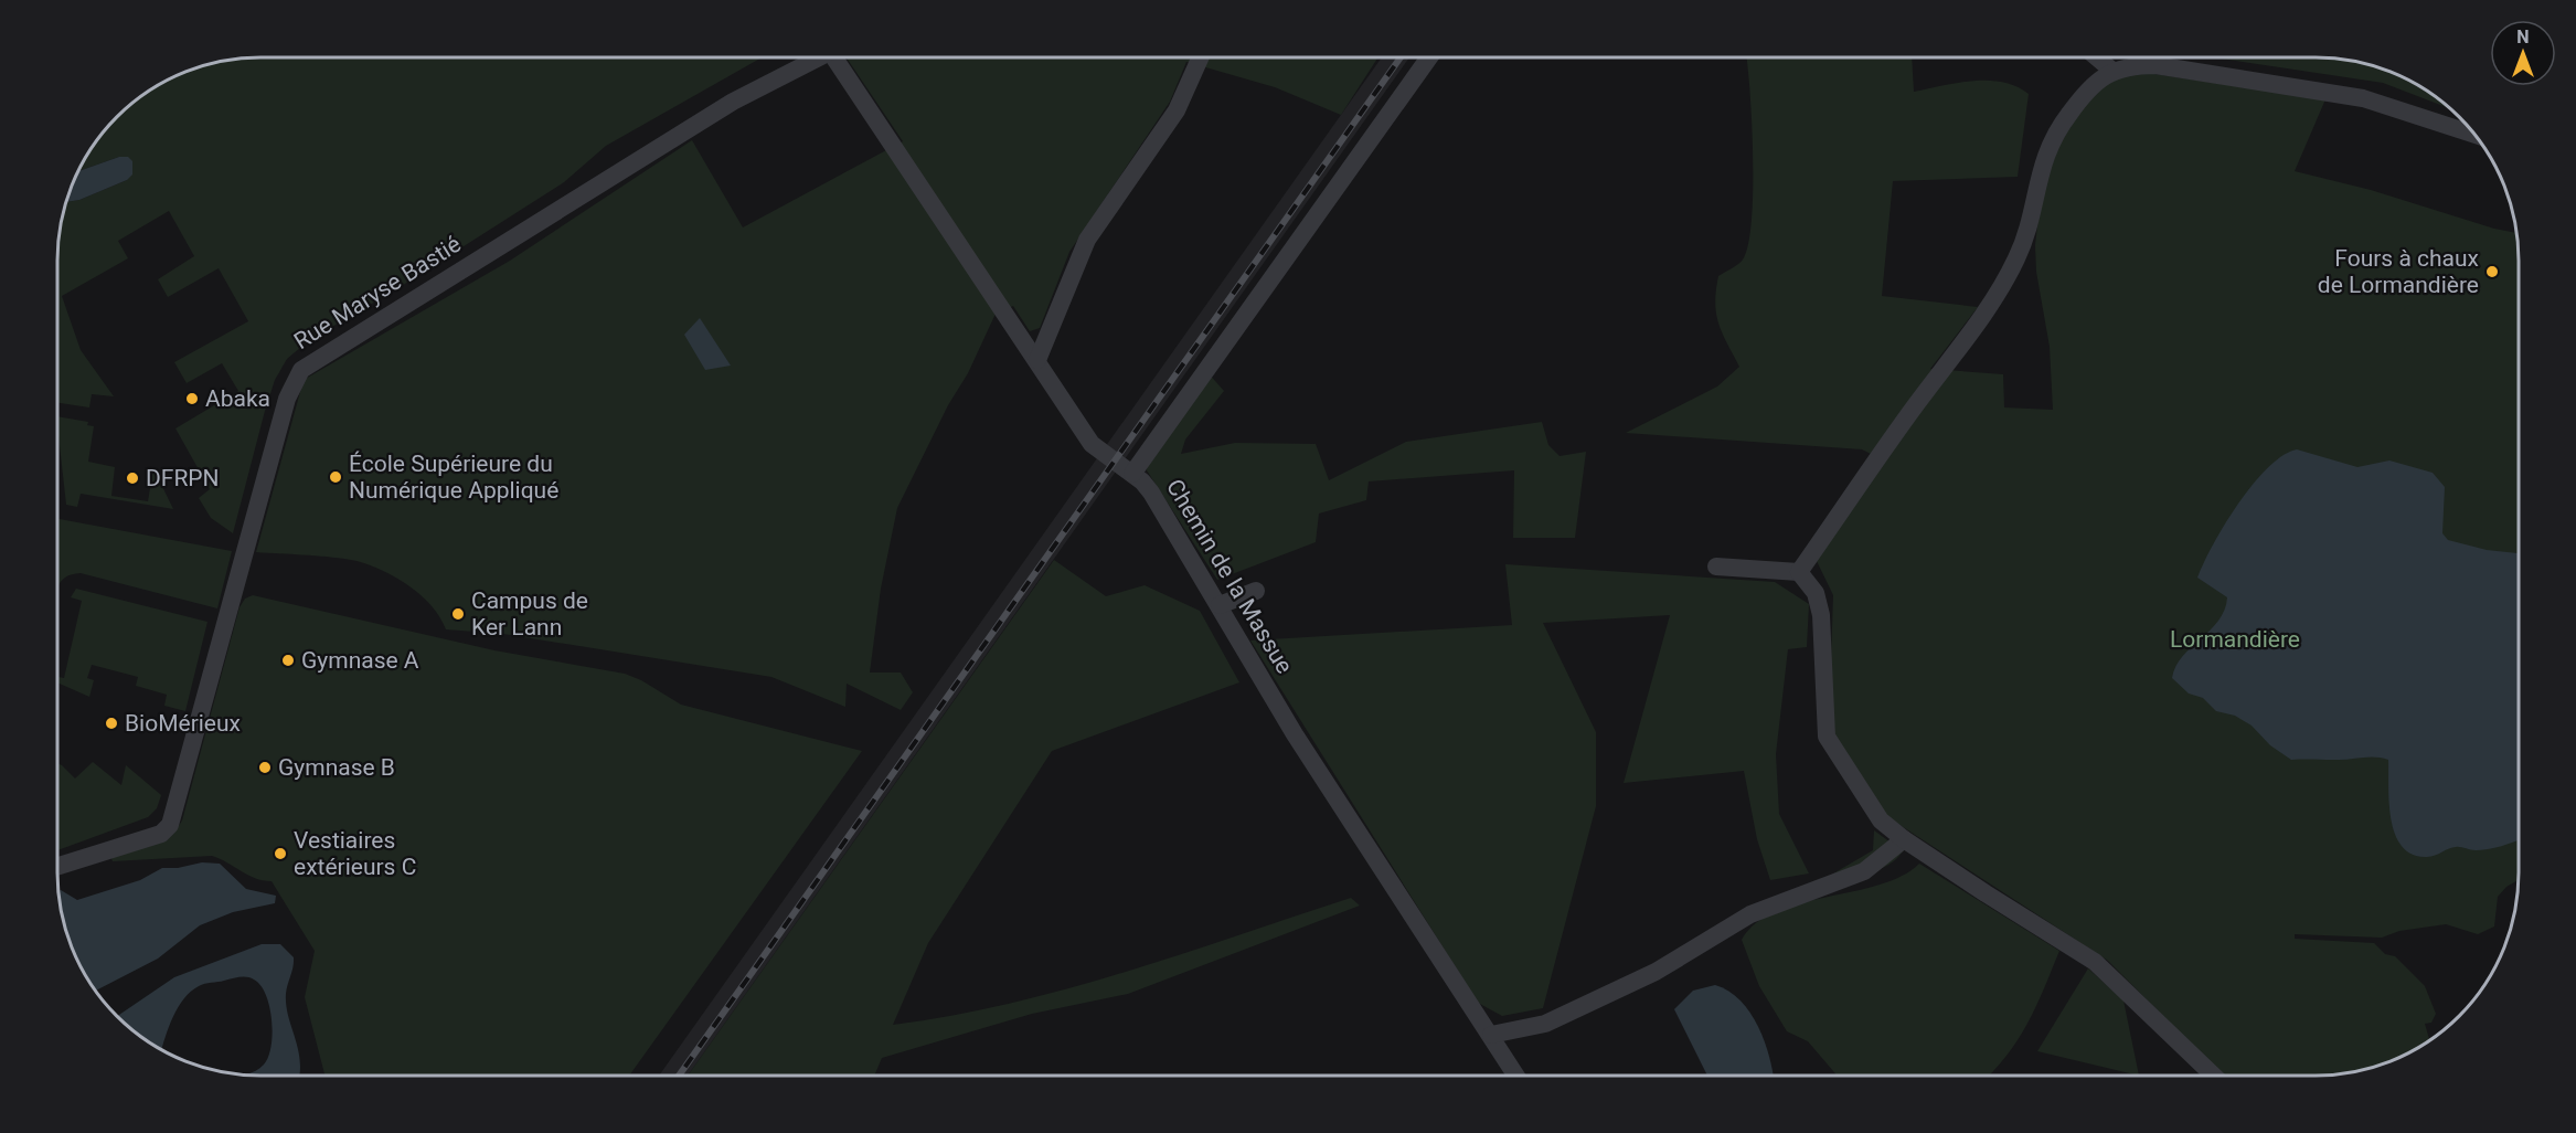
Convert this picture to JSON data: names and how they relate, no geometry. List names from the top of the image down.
{
  "streets": {
    "street": ["Rue Maryse Bastié", "Chemin de la Massue"]
  },
  "parks": ["Lormandière"],
  "places": [
    "Fours à chaux de Lormandière",
    "Abaka",
    "École Supérieure du Numérique Appliqué",
    "DFRPN",
    "Campus de Ker Lann",
    "Gymnase A",
    "BioMérieux",
    "Gymnase B",
    "Vestiaires extérieurs C"
  ],
  "north": "top"
}
